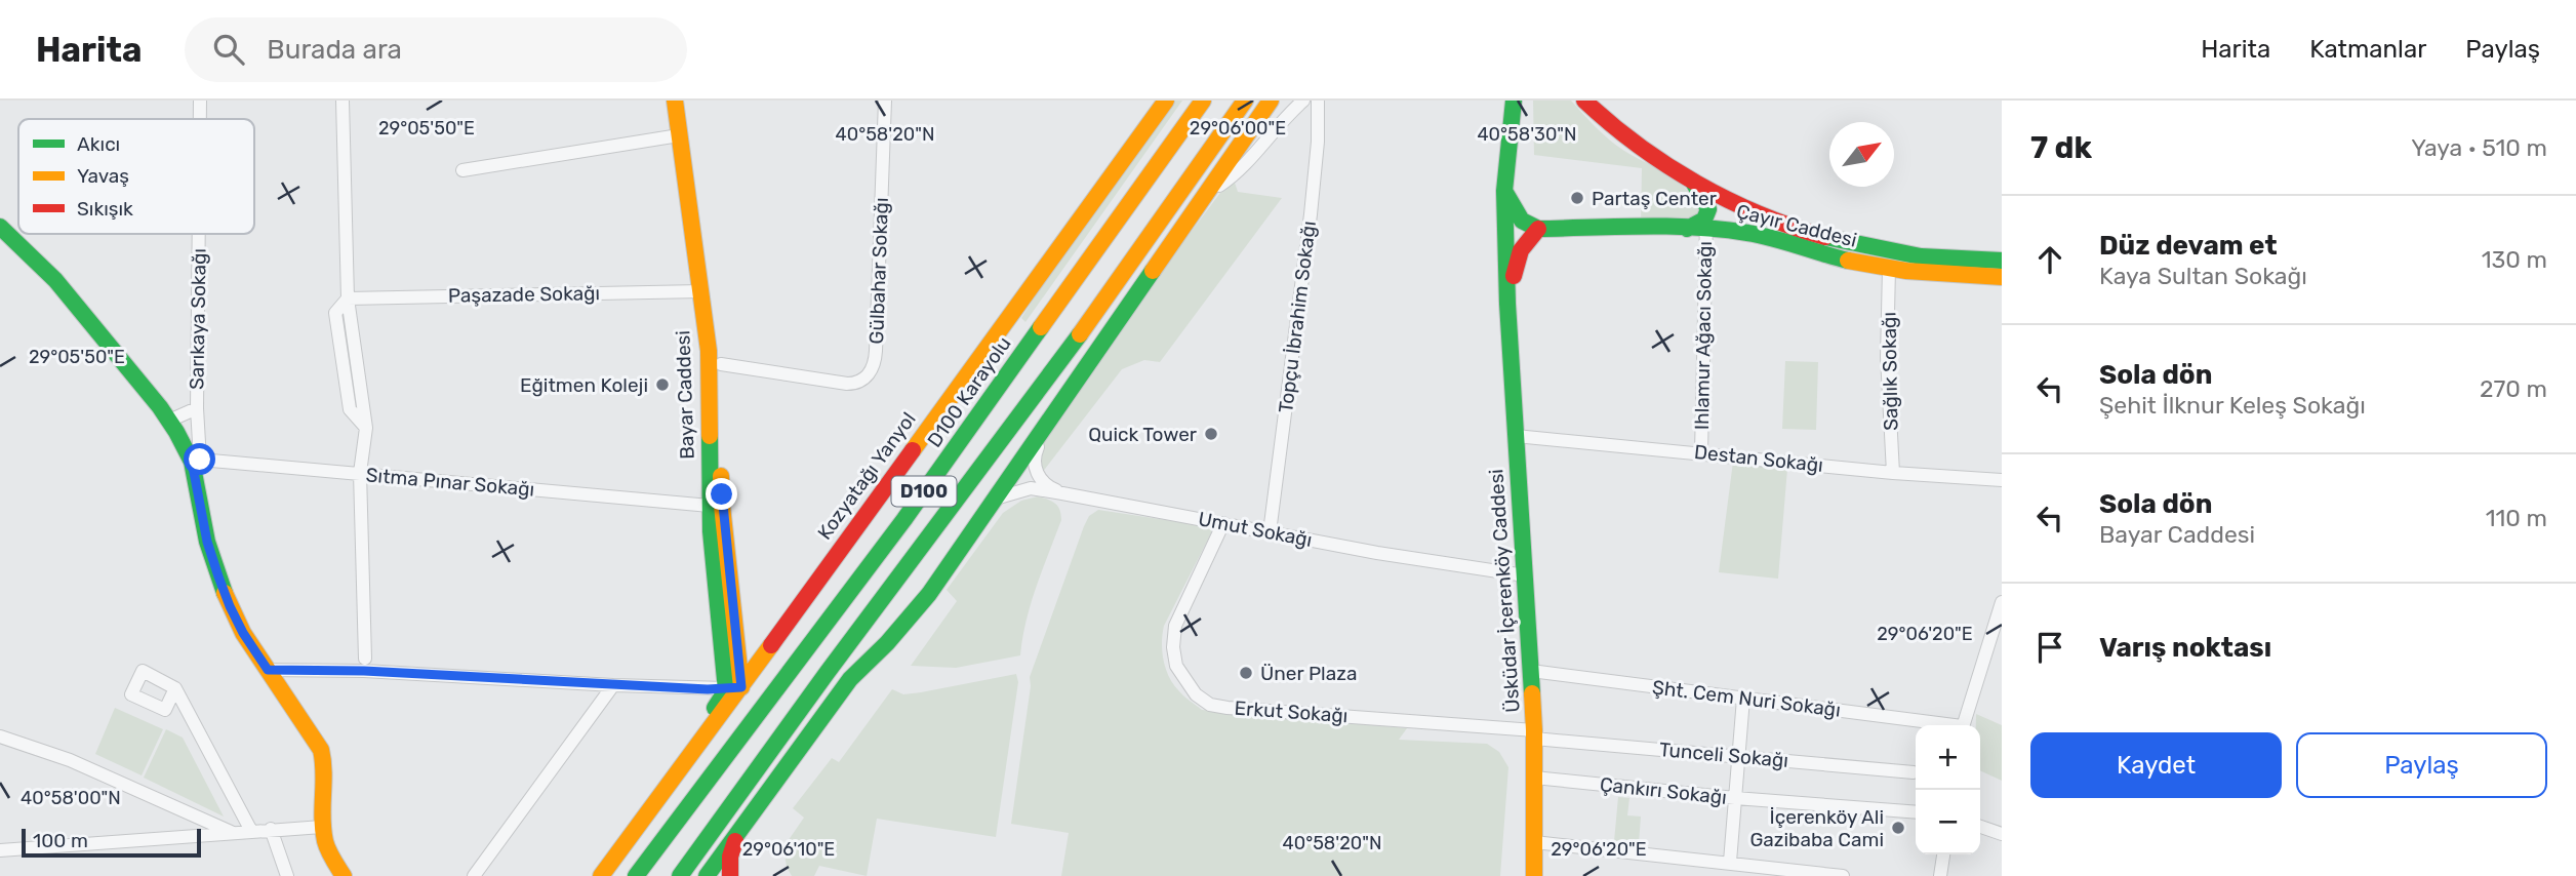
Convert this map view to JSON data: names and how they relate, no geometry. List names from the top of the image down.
{
  "streets": {
    "main road": [
      "Çayır Caddesi",
      "D100 Karayolu",
      "Bayar Caddesi",
      "Kozyatağı Yanyol",
      "D100",
      "Üsküdar İçerenköy Caddesi"
    ],
    "street": [
      "Gülbahar Sokağı",
      "Paşazade Sokağı",
      "Topçu İbrahim Sokağı",
      "Sarıkaya Sokağı",
      "Ihlamur Ağacı Sokağı",
      "Sağlık Sokağı",
      "Destan Sokağı",
      "Sıtma Pınar Sokağı",
      "Umut Sokağı",
      "Şht. Cem Nuri Sokağı",
      "Erkut Sokağı",
      "Tunceli Sokağı",
      "Çankırı Sokağı"
    ]
  },
  "crossings": [
    ["Çayır Caddesi", "Ihlamur Ağacı Sokağı"],
    ["Çayır Caddesi", "Sağlık Sokağı"],
    ["Gülbahar Sokağı", "Bayar Caddesi"],
    ["Paşazade Sokağı", "Bayar Caddesi"],
    ["Topçu İbrahim Sokağı", "Umut Sokağı"],
    ["Sarıkaya Sokağı", "Sıtma Pınar Sokağı"],
    ["Ihlamur Ağacı Sokağı", "Destan Sokağı"],
    ["Sağlık Sokağı", "Destan Sokağı"],
    ["Bayar Caddesi", "Kozyatağı Yanyol"],
    ["Bayar Caddesi", "Sıtma Pınar Sokağı"],
    ["Destan Sokağı", "Üsküdar İçerenköy Caddesi"],
    ["D100", "Umut Sokağı"],
    ["Umut Sokağı", "Üsküdar İçerenköy Caddesi"],
    ["Umut Sokağı", "Erkut Sokağı"],
    ["Üsküdar İçerenköy Caddesi", "Şht. Cem Nuri Sokağı"],
    ["Üsküdar İçerenköy Caddesi", "Erkut Sokağı"],
    ["Üsküdar İçerenköy Caddesi", "Tunceli Sokağı"],
    ["Üsküdar İçerenköy Caddesi", "Çankırı Sokağı"],
    ["Erkut Sokağı", "Tunceli Sokağı"]
  ],
  "places": [
    "Partaş Center",
    "Eğitmen Koleji",
    "Quick Tower",
    "Üner Plaza",
    "İçerenköy Ali Gazibaba Cami"
  ],
  "legend": ["Akıcı", "Yavaş", "Sıkışık"],
  "scale_bar": "100 m",
  "north": "top right",
  "page": {
    "header": "Harita",
    "search": "Burada ara",
    "nav": ["Harita", "Katmanlar", "Paylaş"],
    "heading": ["7 dk", "Yaya · 510 m"],
    "list": [
      ["Düz devam et", "Kaya Sultan Sokağı", "130 m"],
      ["Sola dön", "Şehit İlknur Keleş Sokağı", "270 m"],
      ["Sola dön", "Bayar Caddesi", "110 m"],
      "Varış noktası"
    ],
    "buttons": ["Kaydet", "Paylaş"],
    "map_buttons": ["+", "−"],
    "scale": "100 m"
  },
  "coordinates": [
    "29°05'50\"E",
    "29°06'00\"E",
    "40°58'20\"N",
    "40°58'30\"N",
    "29°06'20\"E",
    "40°58'00\"N",
    "29°06'10\"E"
  ]
}
